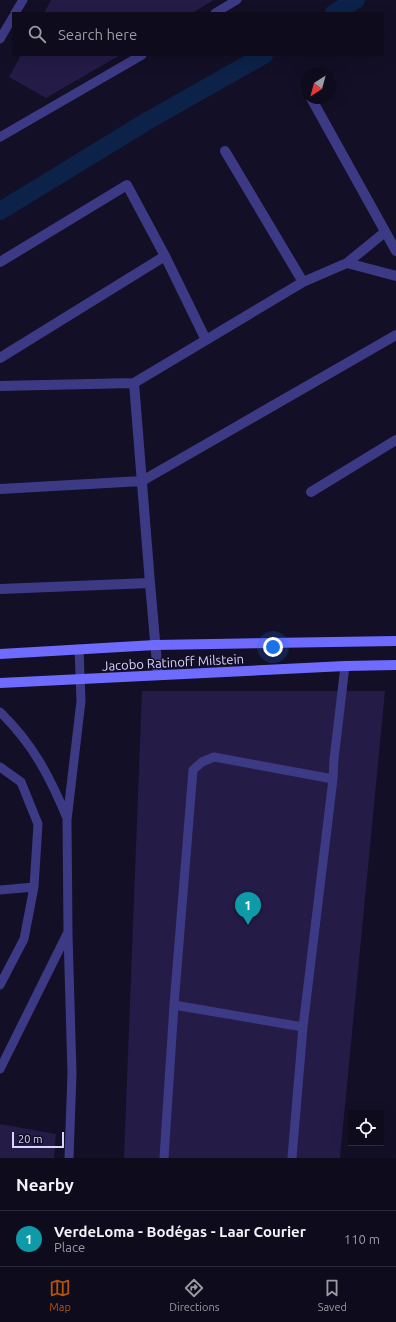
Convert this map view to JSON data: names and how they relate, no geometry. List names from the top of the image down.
{
  "streets": {
    "street": ["Jacobo Ratinoff Milstein"]
  },
  "scale_bar": "20 m",
  "north": "bottom left",
  "page": {
    "search": "Search here",
    "pins": "1",
    "scale": "20 m",
    "heading": "Nearby",
    "list": [
      {
        "mark": "1",
        "name": "VerdeLoma - Bodégas - Laar Courier",
        "note": "Place",
        "value": "110 m"
      }
    ],
    "nav": ["Map", "Directions", "Saved"]
  }
}
